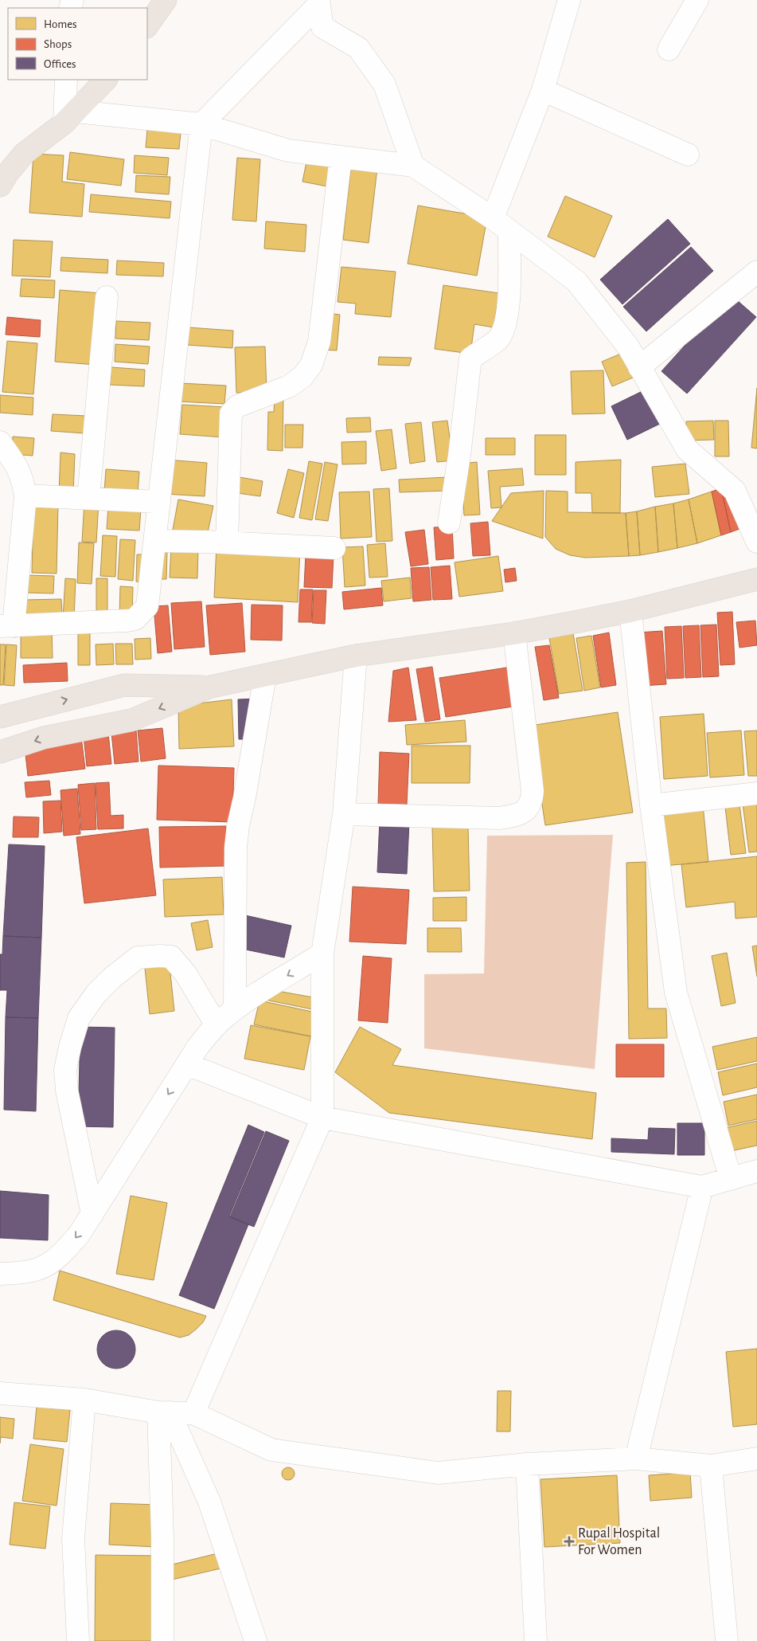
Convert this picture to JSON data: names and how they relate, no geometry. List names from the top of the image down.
{
  "places": {
    "health": ["Rupal Hospital For Women"]
  },
  "legend": ["Homes", "Shops", "Offices"]
}
